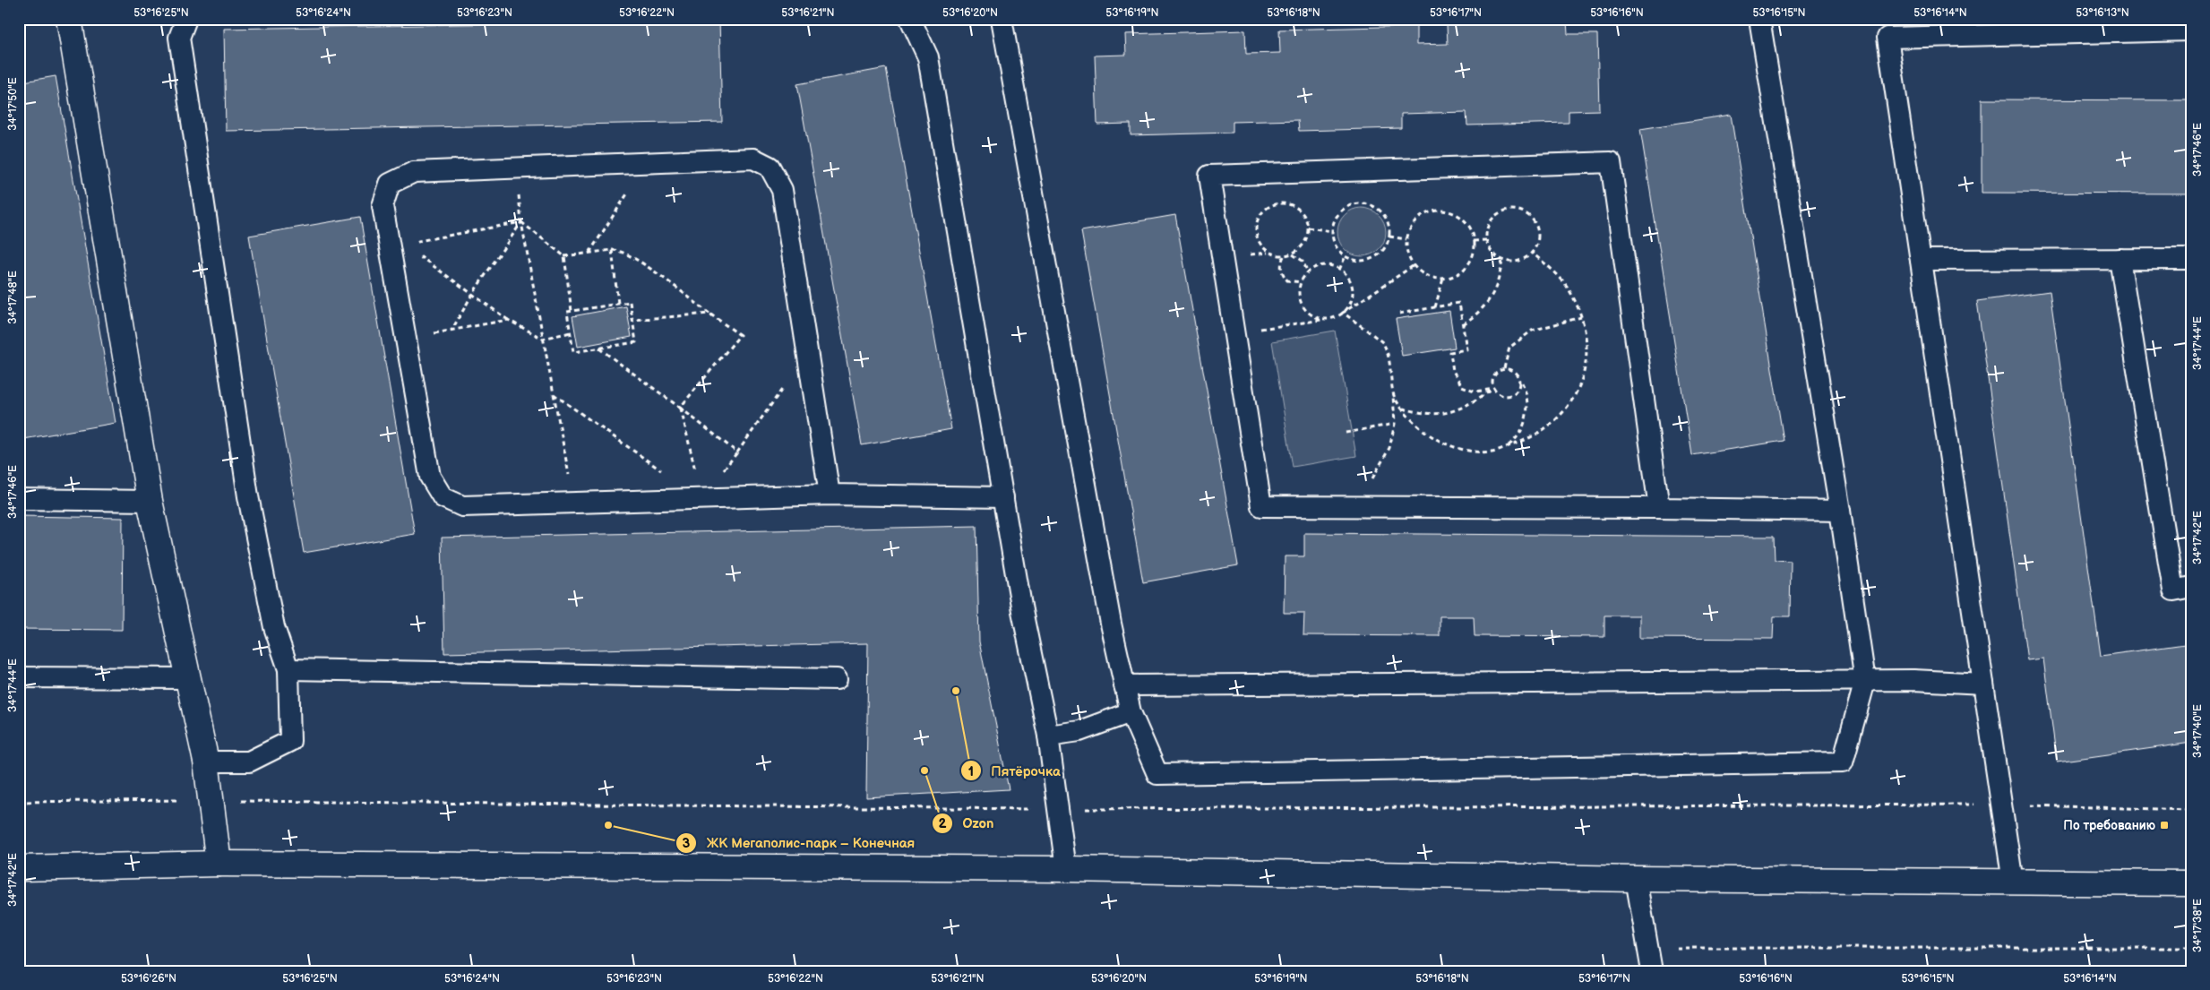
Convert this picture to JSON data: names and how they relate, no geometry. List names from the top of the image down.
{
  "places": {
    "other": ["Пятёрочка", "Ozon", "ЖК Мегаполис-парк – Конечная"],
    "transit": ["По требованию"]
  },
  "coordinates": [
    "53°16'25\"N",
    "53°16'24\"N",
    "53°16'23\"N",
    "53°16'22\"N",
    "53°16'21\"N",
    "53°16'20\"N",
    "53°16'19\"N",
    "53°16'18\"N",
    "53°16'17\"N",
    "53°16'16\"N",
    "53°16'15\"N",
    "53°16'14\"N",
    "53°16'13\"N",
    "34°17'50\"E",
    "34°17'46\"E",
    "34°17'48\"E",
    "34°17'44\"E",
    "34°17'42\"E",
    "34°17'40\"E",
    "34°17'38\"E",
    "53°16'26\"N"
  ]
}
